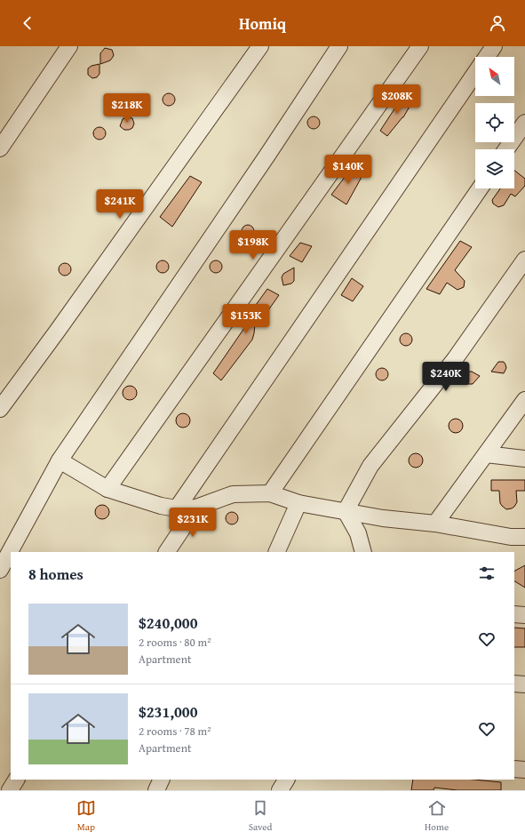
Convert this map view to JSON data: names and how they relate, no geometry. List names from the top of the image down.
{
  "north": "top left",
  "page": {
    "header": "Homiq",
    "price": [
      "$208K",
      "$218K",
      "$140K",
      "$241K",
      "$198K",
      "$153K",
      "$240K",
      "$231K"
    ],
    "heading": "8 homes",
    "list": [
      {
        "name": "$240,000",
        "note": "2 rooms · 80 m² · Apartment"
      },
      {
        "name": "$231,000",
        "note": "2 rooms · 78 m² · Apartment"
      }
    ],
    "tabs": ["Map", "Saved", "Home"]
  }
}
